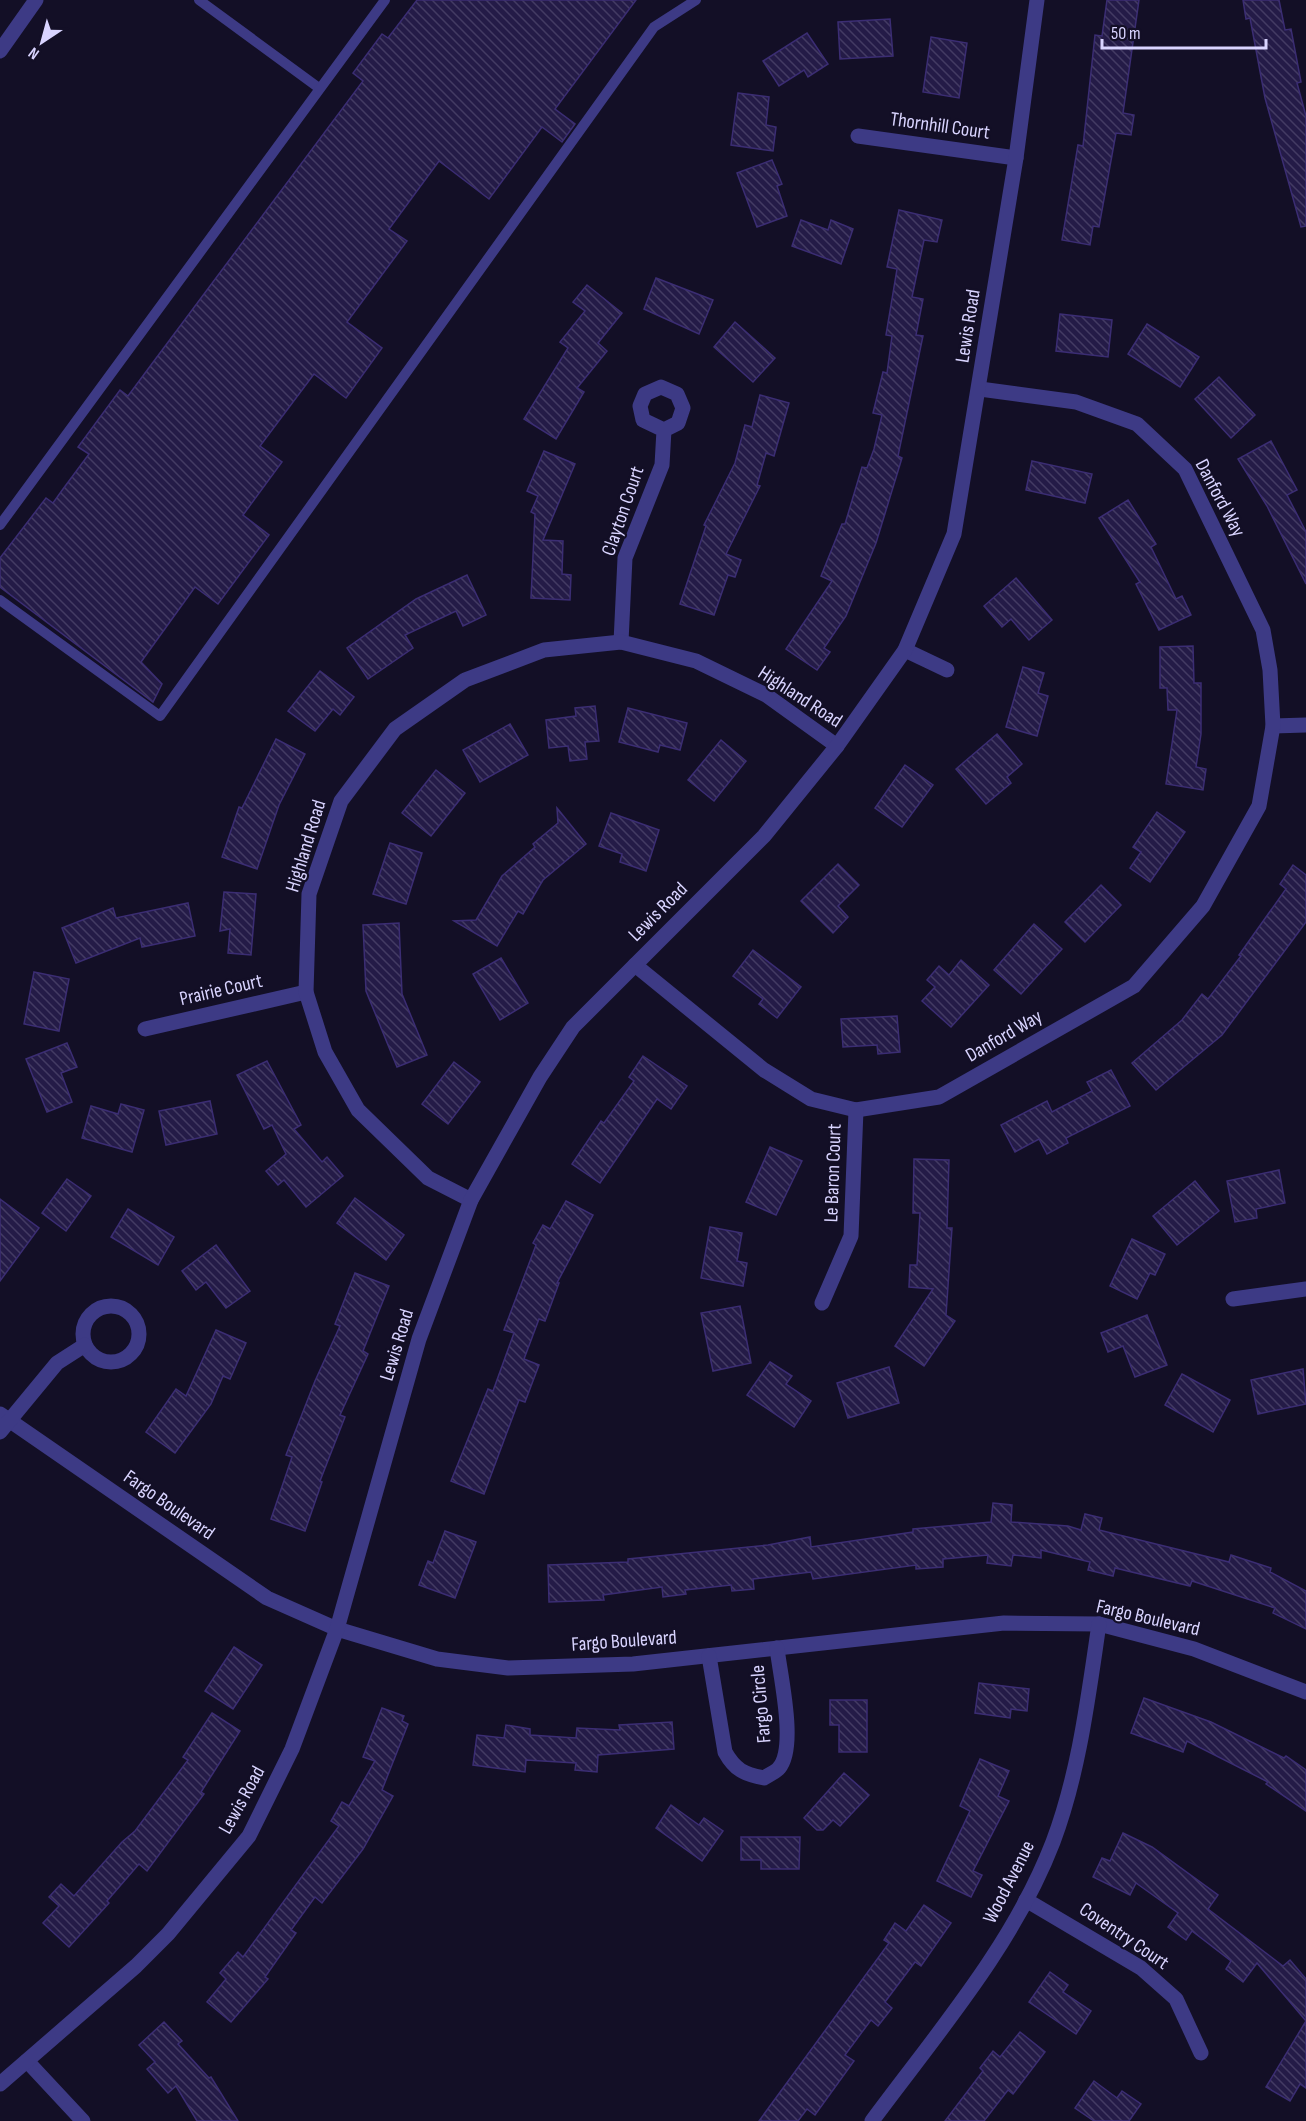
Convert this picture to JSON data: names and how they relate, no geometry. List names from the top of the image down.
{
  "streets": {
    "street": [
      "Thornhill Court",
      "Lewis Road",
      "Danford Way",
      "Clayton Court",
      "Highland Road",
      "Prairie Court",
      "Le Baron Court",
      "Fargo Boulevard",
      "Fargo Circle",
      "Wood Avenue",
      "Coventry Court"
    ]
  },
  "crossings": [
    ["Thornhill Court", "Lewis Road"],
    ["Lewis Road", "Danford Way"],
    ["Lewis Road", "Highland Road"],
    ["Lewis Road", "Fargo Boulevard"],
    ["Danford Way", "Le Baron Court"],
    ["Clayton Court", "Highland Road"],
    ["Highland Road", "Prairie Court"],
    ["Fargo Boulevard", "Fargo Circle"],
    ["Fargo Boulevard", "Wood Avenue"],
    ["Wood Avenue", "Coventry Court"]
  ],
  "scale_bar": "50 m",
  "north": "bottom left"
}
